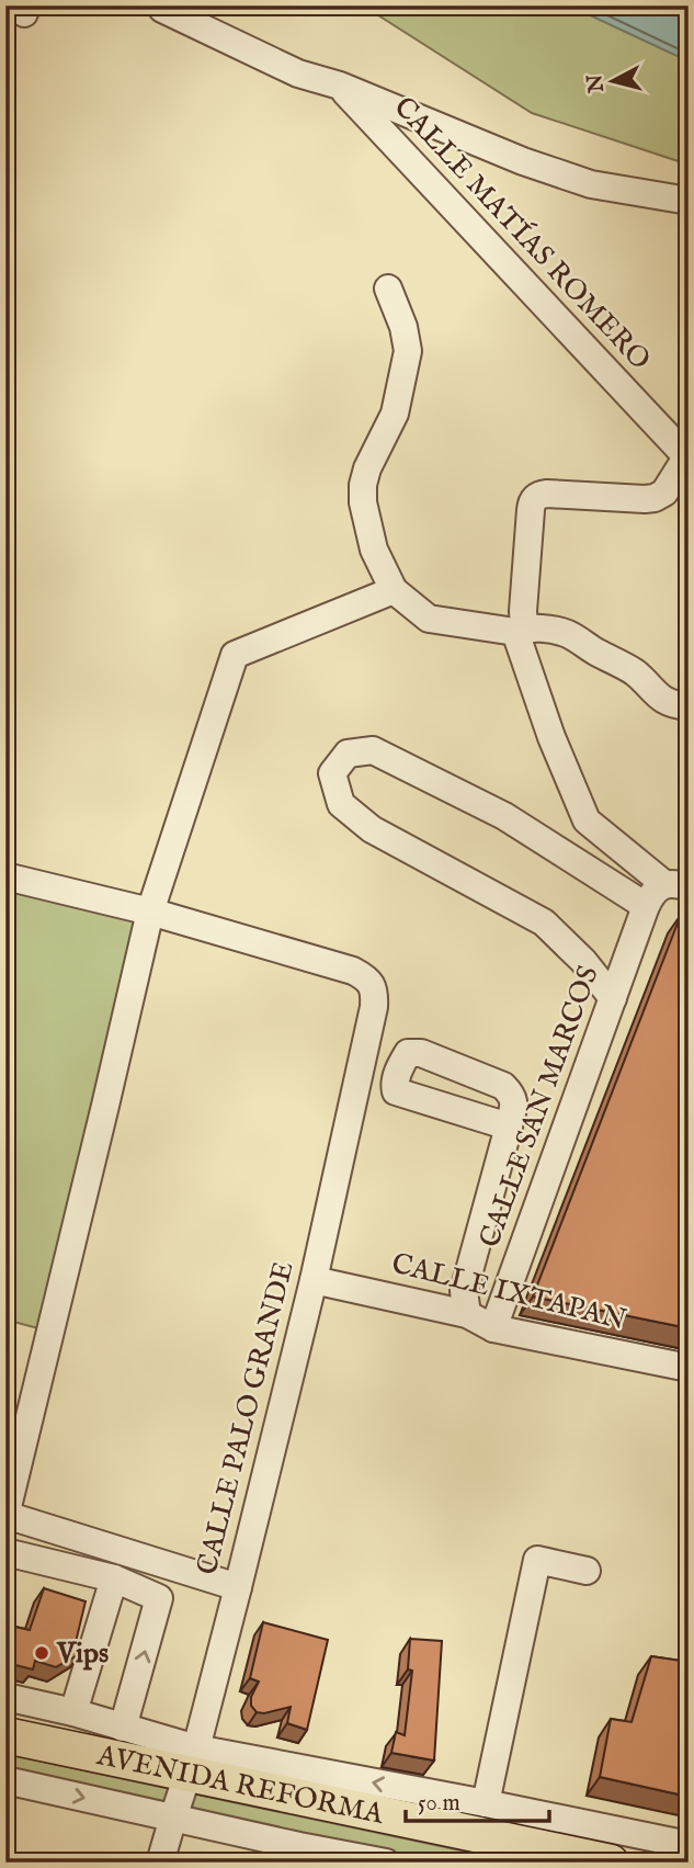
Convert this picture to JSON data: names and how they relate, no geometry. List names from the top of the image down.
{
  "streets": {
    "main road": ["AVENIDA REFORMA"],
    "street": [
      "CALLE MATÍAS ROMERO",
      "CALLE SAN MARCOS",
      "CALLE IXTAPAN",
      "CALLE PALO GRANDE"
    ]
  },
  "crossings": [
    ["CALLE SAN MARCOS", "CALLE IXTAPAN"],
    ["CALLE IXTAPAN", "CALLE PALO GRANDE"],
    ["CALLE PALO GRANDE", "AVENIDA REFORMA"]
  ],
  "places": ["Vips"],
  "scale_bar": "50 m",
  "north": "left"
}
